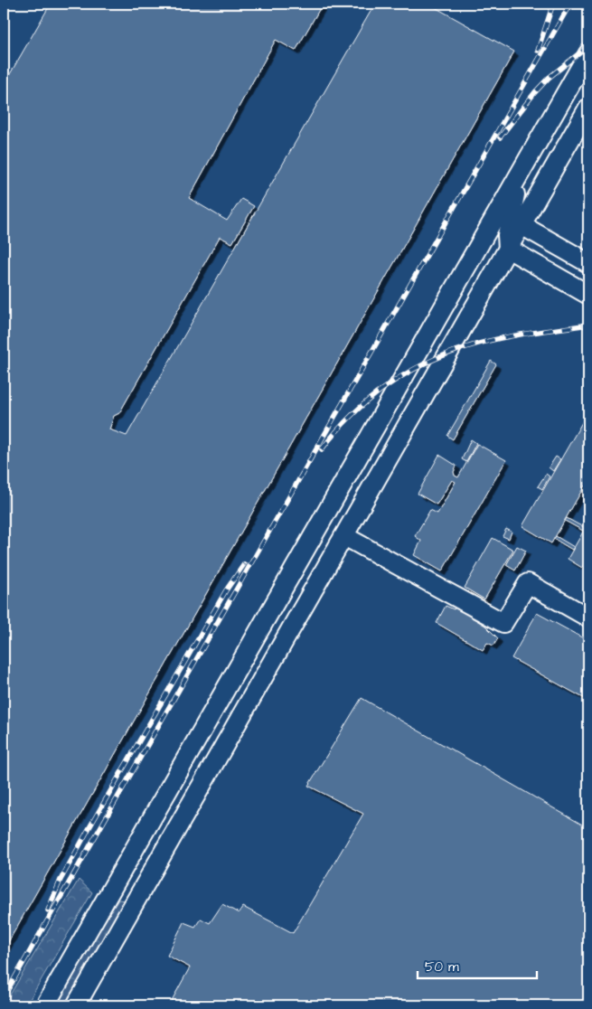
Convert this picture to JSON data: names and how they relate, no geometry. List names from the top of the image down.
{
  "scale_bar": "50 m"
}
